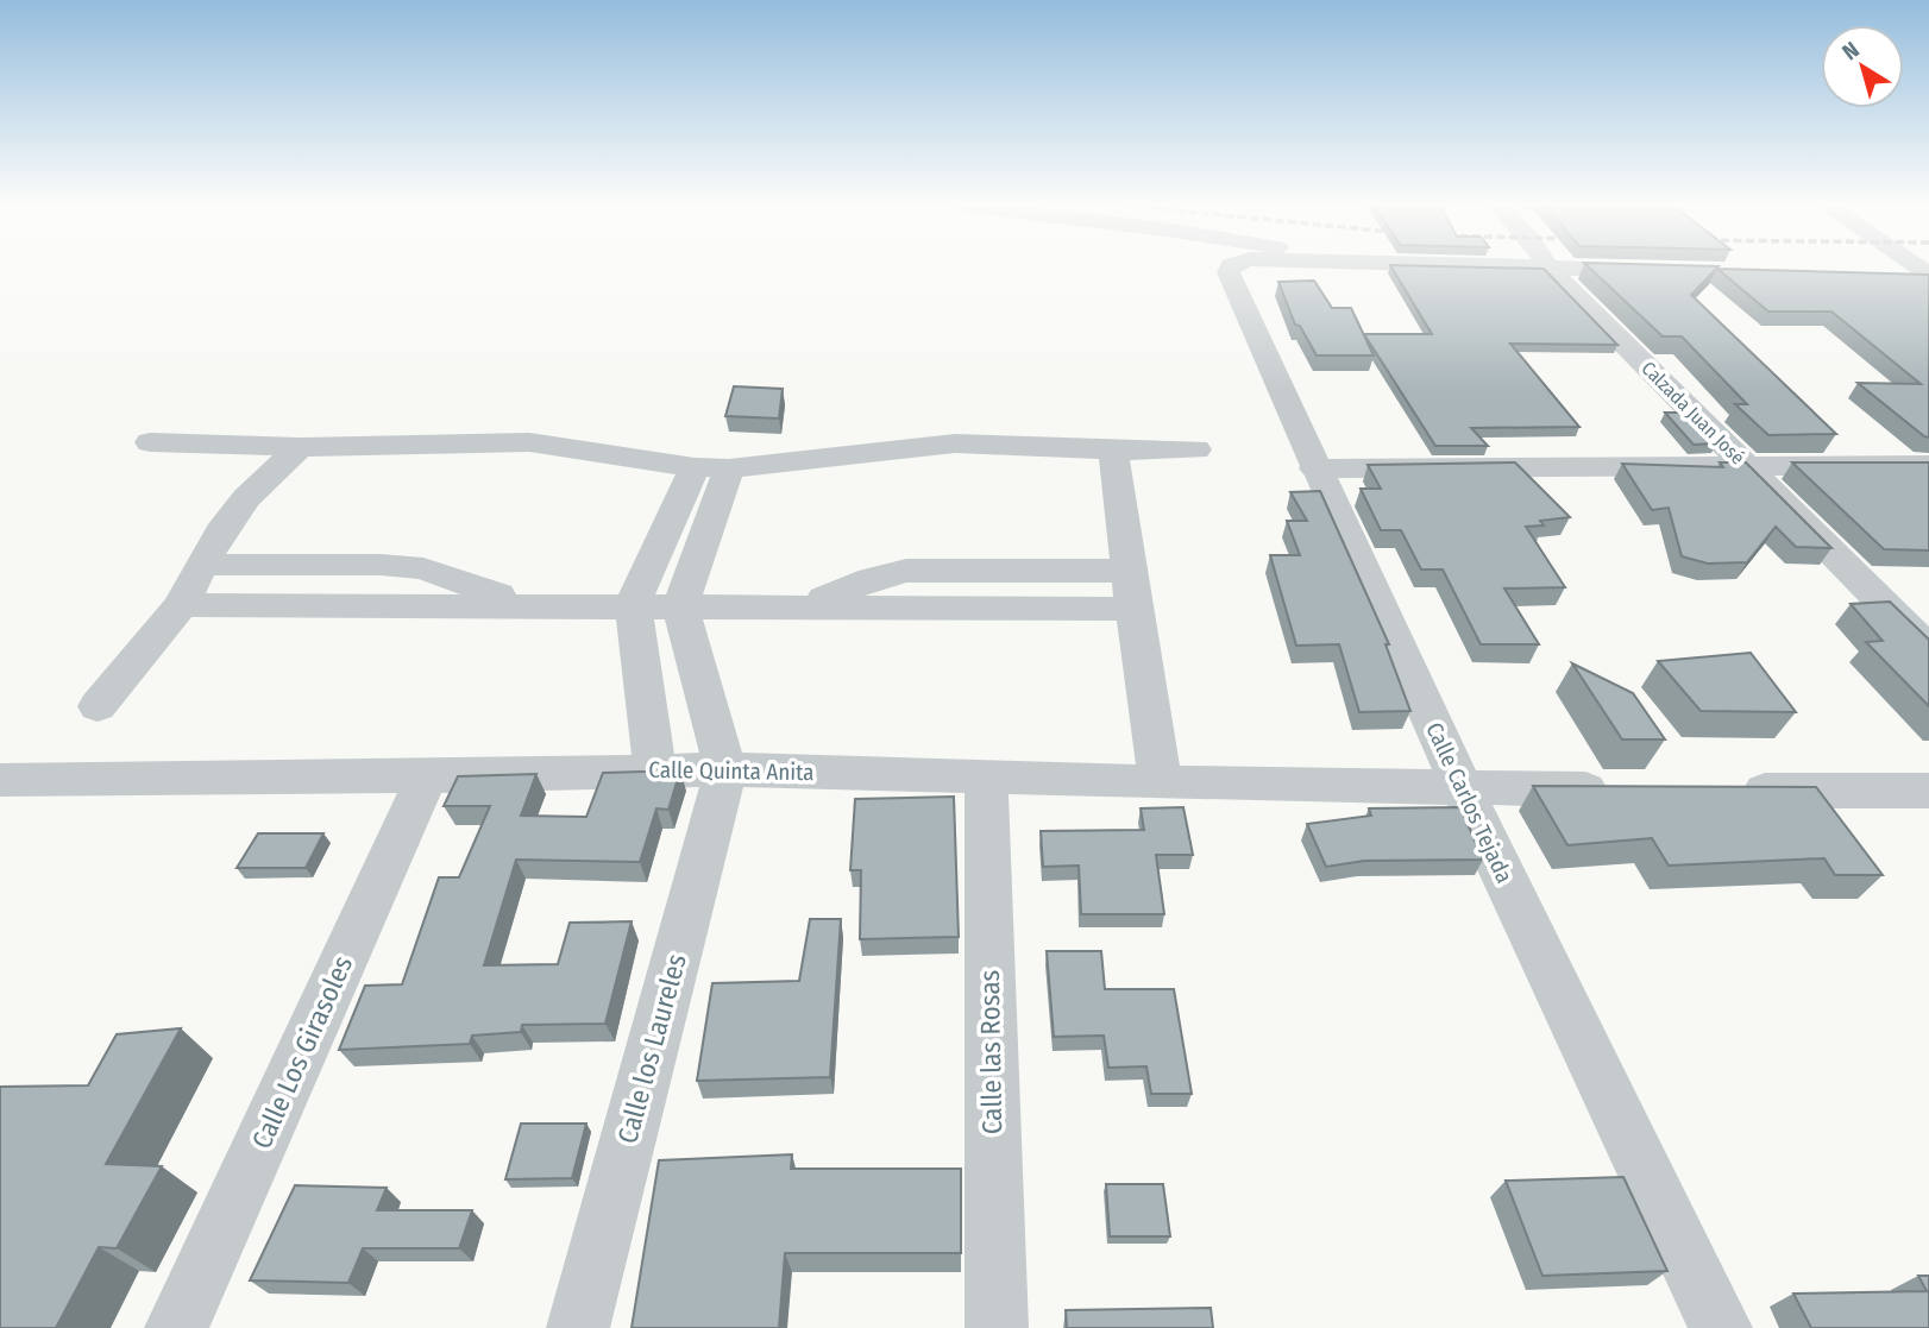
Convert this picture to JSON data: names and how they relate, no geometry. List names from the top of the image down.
{
  "streets": {
    "street": [
      "Calzada Juan José",
      "Calle Quinta Anita",
      "Calle Carlos Tejada",
      "Calle los Laureles",
      "Calle Los Girasoles",
      "Calle las Rosas"
    ]
  },
  "crossings": [
    ["Calle Quinta Anita", "Calle Carlos Tejada"],
    ["Calle Quinta Anita", "Calle los Laureles"],
    ["Calle Quinta Anita", "Calle Los Girasoles"],
    ["Calle Quinta Anita", "Calle las Rosas"]
  ],
  "north": "top left"
}
